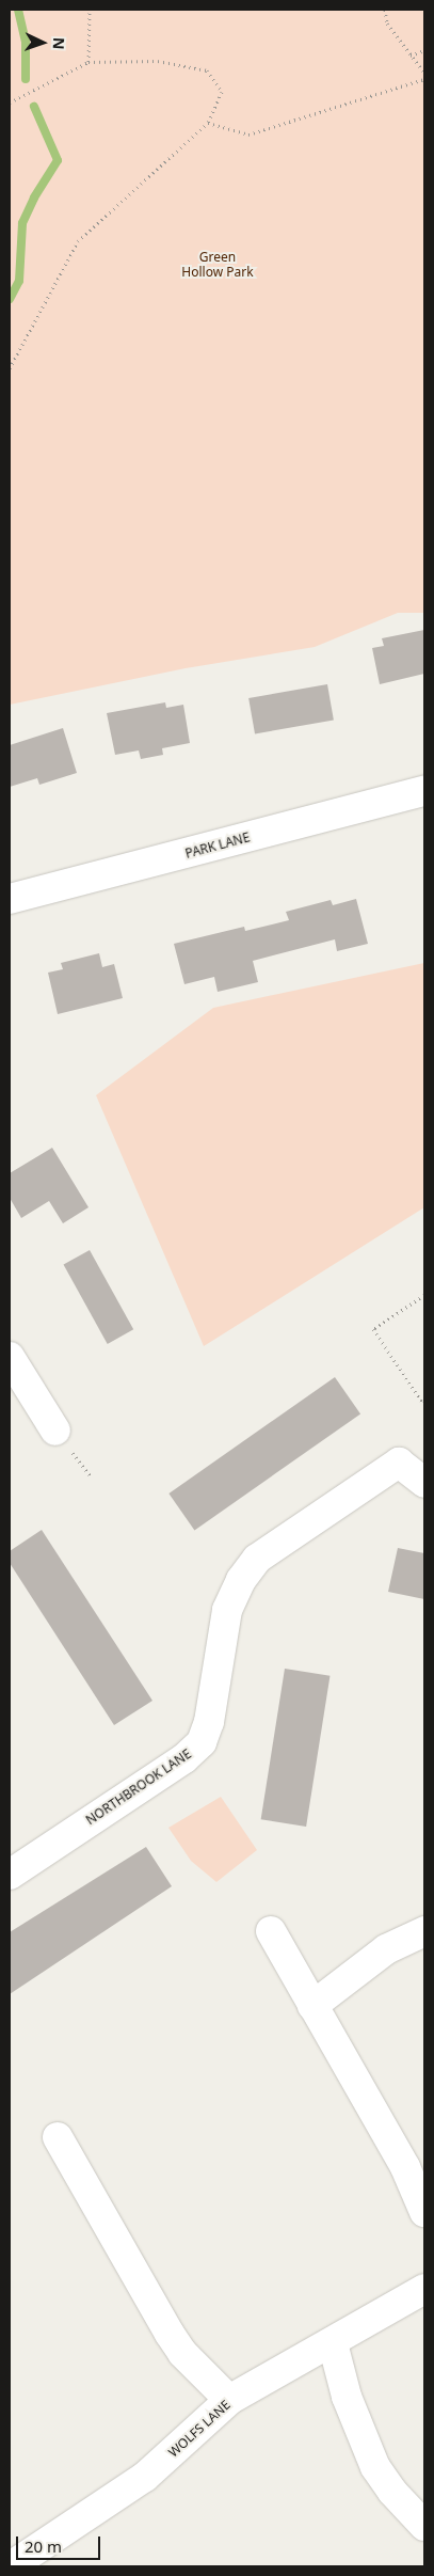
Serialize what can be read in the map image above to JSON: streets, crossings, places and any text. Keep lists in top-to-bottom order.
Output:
{
  "streets": {
    "street": ["PARK LANE", "NORTHBROOK LANE", "WOLFS LANE"]
  },
  "parks": ["Green Hollow Park"],
  "scale_bar": "20 m",
  "north": "right"
}
